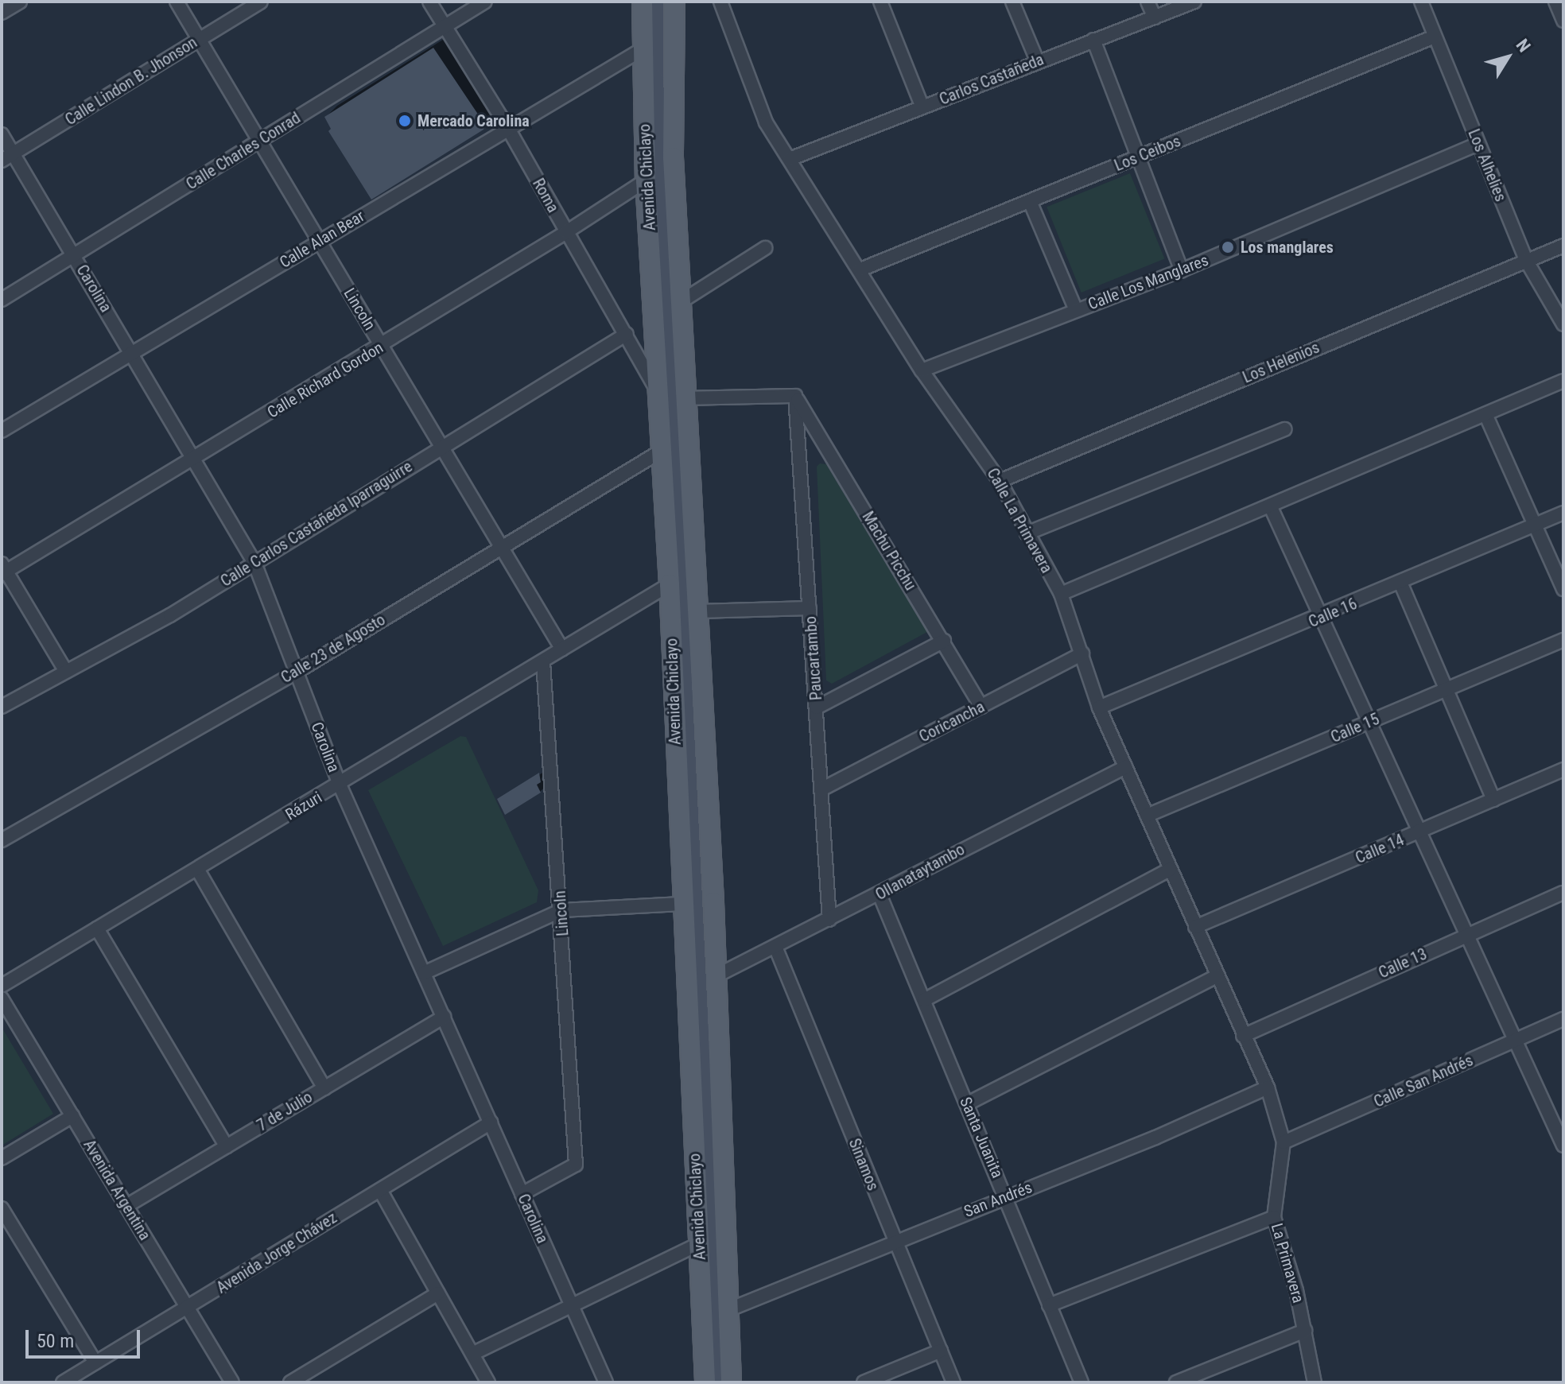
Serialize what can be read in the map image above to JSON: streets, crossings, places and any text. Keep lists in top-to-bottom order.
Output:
{
  "streets": {
    "main road": ["Avenida Chiclayo"],
    "street": [
      "Carlos Castañeda",
      "Calle Lindon B. Jhonson",
      "Calle Charles Conrad",
      "Los Ceibos",
      "Los Alhelies",
      "Roma",
      "Calle Alan Bear",
      "Calle Los Manglares",
      "Carolina",
      "Lincoln",
      "Los Helenios",
      "Calle Richard Gordon",
      "Calle La Primavera",
      "Calle Carlos Castañeda Iparraguirre",
      "Machu Picchu",
      "Calle 16",
      "Calle 23 de Agosto",
      "Paucartambo",
      "Coricancha",
      "Calle 15",
      "Rázuri",
      "Calle 14",
      "Ollanataytambo",
      "Calle 13",
      "Calle San Andrés",
      "7 de Julio",
      "Santa Juanita",
      "Sinamos",
      "Avenida Argentina",
      "San Andrés",
      "Avenida Jorge Chávez",
      "La Primavera"
    ]
  },
  "crossings": [
    ["Carlos Castañeda", "Calle La Primavera"],
    ["Calle Lindon B. Jhonson", "Carolina"],
    ["Calle Lindon B. Jhonson", "Lincoln"],
    ["Calle Charles Conrad", "Roma"],
    ["Calle Charles Conrad", "Carolina"],
    ["Calle Charles Conrad", "Lincoln"],
    ["Los Ceibos", "Los Alhelies"],
    ["Los Ceibos", "Calle La Primavera"],
    ["Los Alhelies", "Calle Los Manglares"],
    ["Los Alhelies", "Los Helenios"],
    ["Avenida Chiclayo", "Roma"],
    ["Avenida Chiclayo", "Calle Alan Bear"],
    ["Avenida Chiclayo", "Calle Richard Gordon"],
    ["Avenida Chiclayo", "Calle 23 de Agosto"],
    ["Avenida Chiclayo", "Rázuri"],
    ["Avenida Chiclayo", "Ollanataytambo"],
    ["Avenida Chiclayo", "San Andrés"],
    ["Roma", "Calle Alan Bear"],
    ["Roma", "Calle Richard Gordon"],
    ["Roma", "Calle Carlos Castañeda Iparraguirre"],
    ["Calle Alan Bear", "Carolina"],
    ["Calle Alan Bear", "Lincoln"],
    ["Calle Los Manglares", "Calle La Primavera"],
    ["Carolina", "Lincoln"],
    ["Carolina", "Calle Richard Gordon"],
    ["Carolina", "Calle Carlos Castañeda Iparraguirre"],
    ["Carolina", "Calle 23 de Agosto"],
    ["Carolina", "Rázuri"],
    ["Carolina", "7 de Julio"],
    ["Carolina", "Avenida Jorge Chávez"],
    ["Lincoln", "Calle Richard Gordon"],
    ["Lincoln", "Calle Carlos Castañeda Iparraguirre"],
    ["Lincoln", "Calle 23 de Agosto"],
    ["Lincoln", "Rázuri"],
    ["Los Helenios", "Calle La Primavera"],
    ["Calle La Primavera", "Calle 16"],
    ["Calle La Primavera", "Coricancha"],
    ["Calle La Primavera", "Calle 15"],
    ["Calle La Primavera", "Calle 14"],
    ["Calle La Primavera", "Ollanataytambo"],
    ["Calle La Primavera", "Calle 13"],
    ["Calle La Primavera", "La Primavera"],
    ["Machu Picchu", "Paucartambo"],
    ["Machu Picchu", "Coricancha"],
    ["Paucartambo", "Coricancha"],
    ["Paucartambo", "Ollanataytambo"],
    ["Ollanataytambo", "Santa Juanita"],
    ["Ollanataytambo", "Sinamos"],
    ["Calle 13", "La Primavera"],
    ["Calle San Andrés", "La Primavera"],
    ["7 de Julio", "Avenida Argentina"],
    ["Santa Juanita", "San Andrés"],
    ["Sinamos", "San Andrés"],
    ["Avenida Argentina", "Avenida Jorge Chávez"],
    ["San Andrés", "La Primavera"]
  ],
  "places": ["Mercado Carolina", "Los manglares"],
  "scale_bar": "50 m",
  "north": "top right"
}
